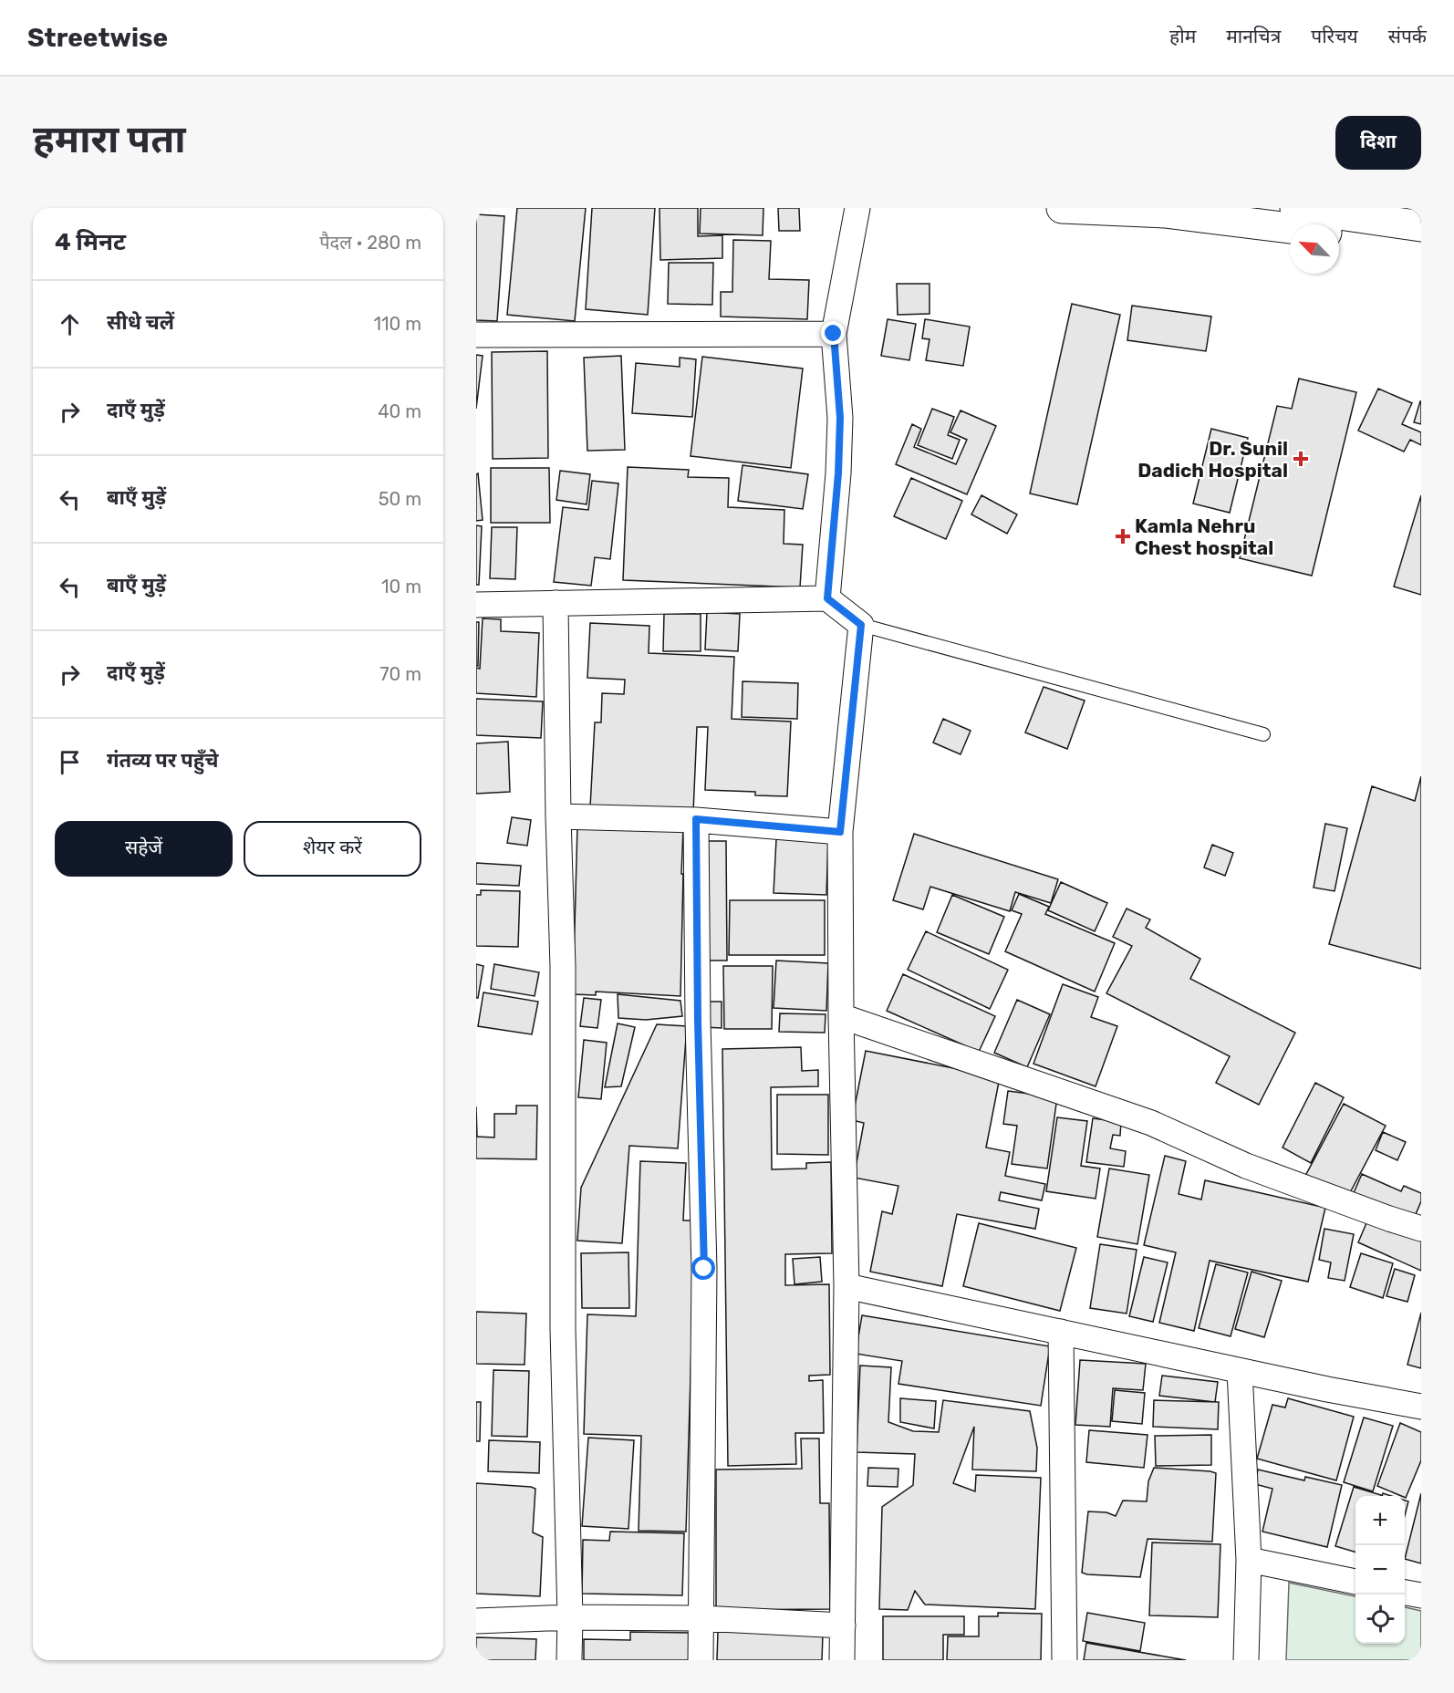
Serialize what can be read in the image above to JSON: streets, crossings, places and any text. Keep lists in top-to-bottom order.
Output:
{
  "places": {
    "health": ["Dr. Sunil Dadich Hospital", "Kamla Nehru Chest hospital"]
  },
  "north": "top left",
  "page": {
    "header": "Streetwise",
    "nav": [
      "होम",
      "मानचित्र",
      "परिचय",
      "संपर्क"
    ],
    "buttons": [
      "दिशा",
      ["सहेजें", "शेयर करें"]
    ],
    "title": "हमारा पता",
    "heading": ["4 मिनट", "पैदल · 280 m"],
    "list": [
      ["सीधे चलें", "110 m"],
      ["दाएँ मुड़ें", "40 m"],
      ["बाएँ मुड़ें", "50 m"],
      ["बाएँ मुड़ें", "10 m"],
      ["दाएँ मुड़ें", "70 m"],
      "गंतव्य पर पहुँचे"
    ],
    "map_buttons": ["+", "−"]
  }
}
